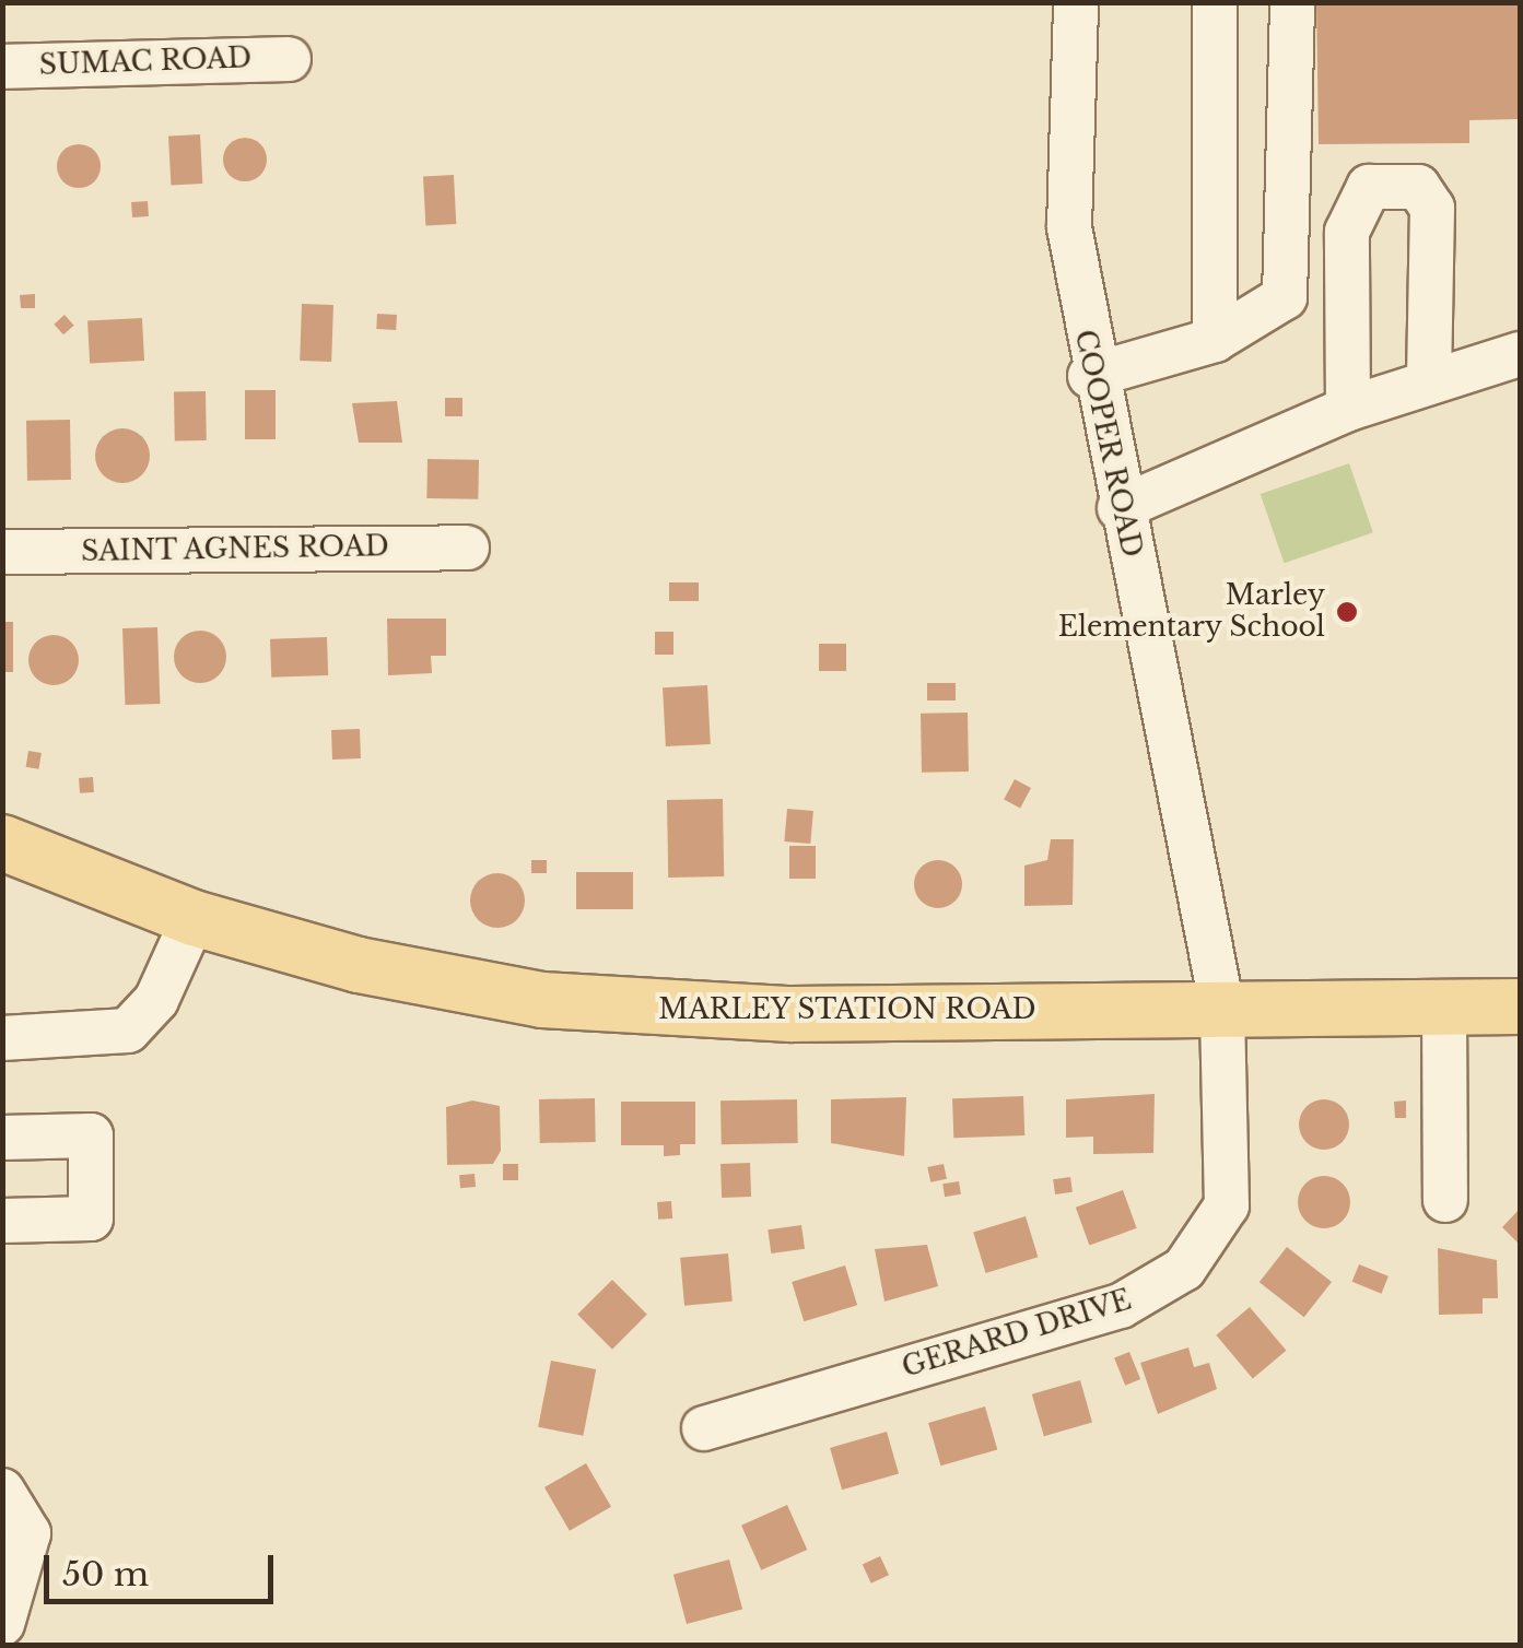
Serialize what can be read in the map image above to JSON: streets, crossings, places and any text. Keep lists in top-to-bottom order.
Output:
{
  "streets": {
    "main road": ["MARLEY STATION ROAD"],
    "street": [
      "SUMAC ROAD",
      "COOPER ROAD",
      "SAINT AGNES ROAD",
      "GERARD DRIVE"
    ]
  },
  "crossings": [
    ["COOPER ROAD", "MARLEY STATION ROAD"],
    ["COOPER ROAD", "GERARD DRIVE"],
    ["MARLEY STATION ROAD", "GERARD DRIVE"]
  ],
  "places": ["Marley Elementary School"],
  "scale_bar": "50 m"
}
